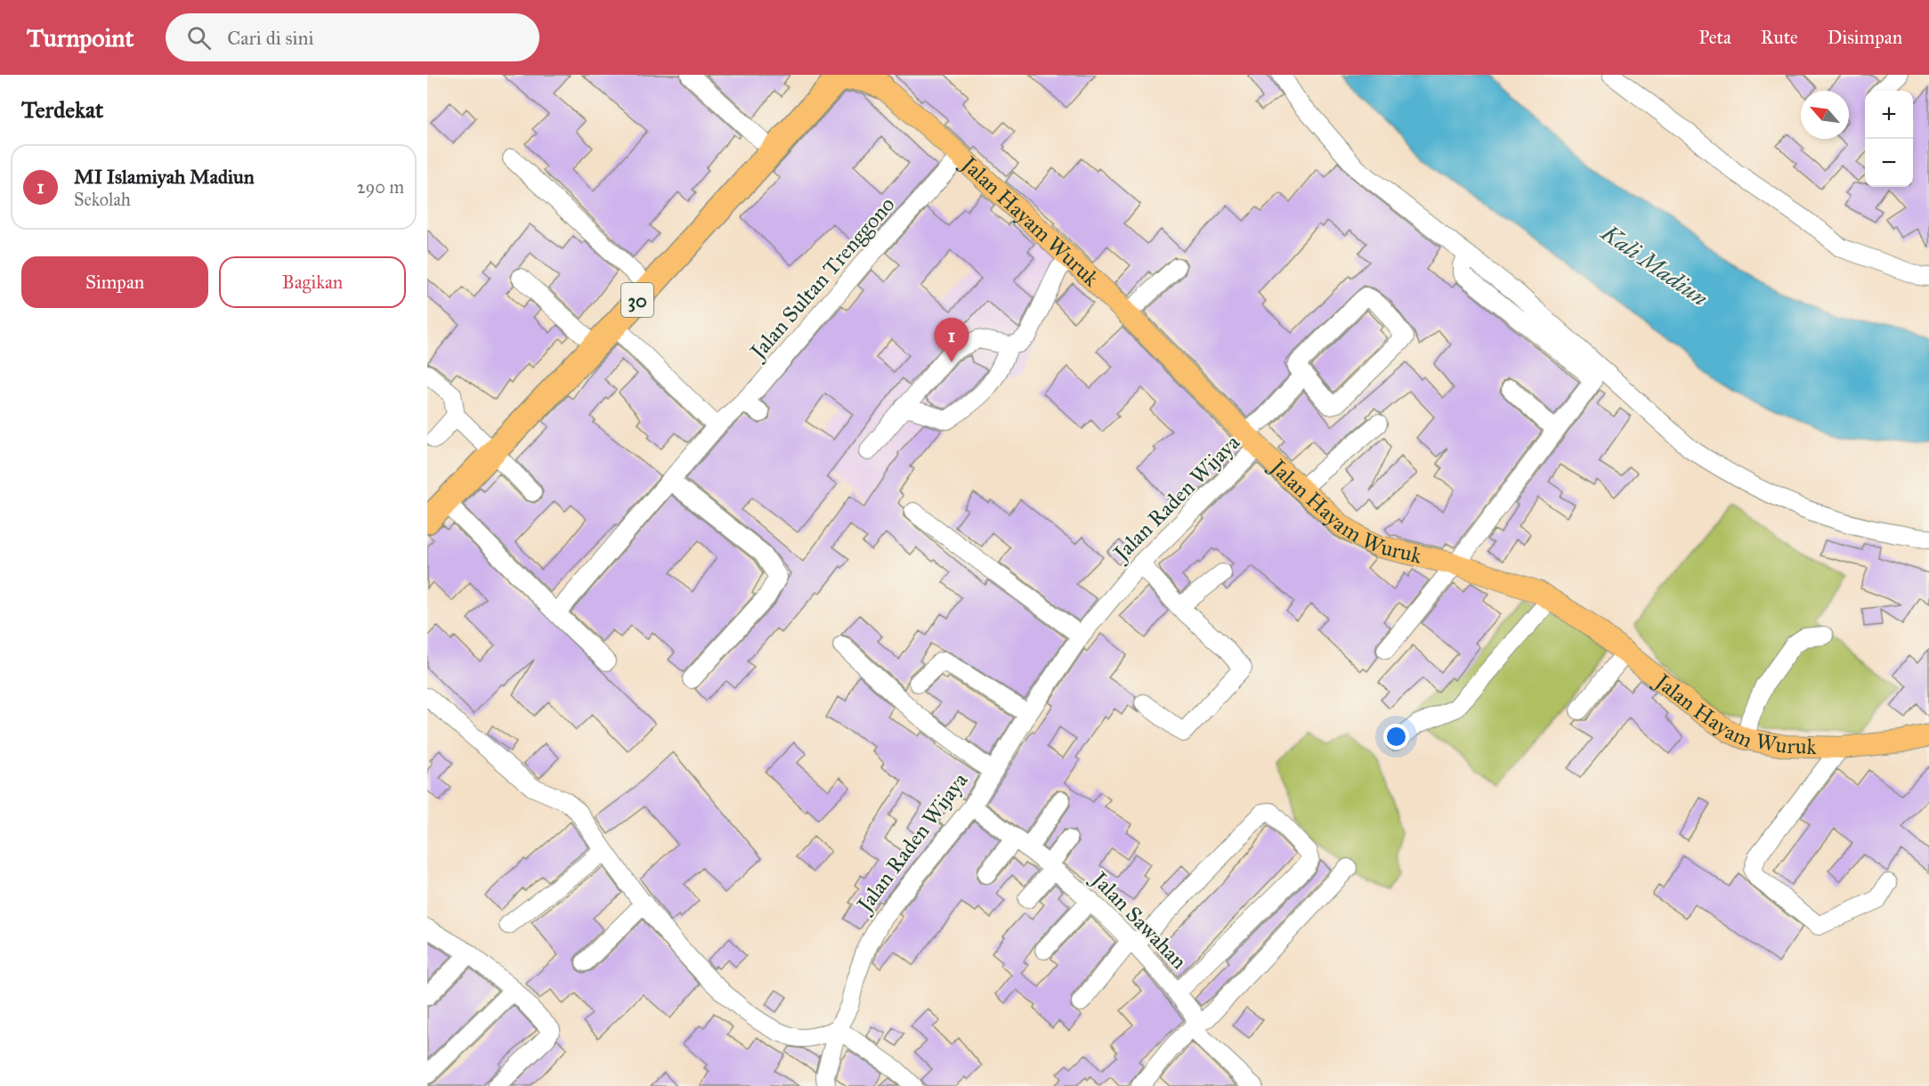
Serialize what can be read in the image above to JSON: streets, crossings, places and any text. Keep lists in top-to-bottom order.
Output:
{
  "streets": {
    "highway": ["30"],
    "main road": ["Jalan Hayam Wuruk"],
    "street": ["Jalan Sultan Trenggono", "Jalan Raden Wijaya", "Jalan Sawahan"]
  },
  "crossings": [
    ["Jalan Hayam Wuruk", "Jalan Sultan Trenggono"],
    ["Jalan Hayam Wuruk", "Jalan Raden Wijaya"],
    ["Jalan Raden Wijaya", "Jalan Sawahan"]
  ],
  "water": ["Kali Madiun"],
  "north": "top left",
  "page": {
    "header": "Turnpoint",
    "search": "Cari di sini",
    "nav": ["Peta", "Rute", "Disimpan"],
    "heading": "Terdekat",
    "map_buttons": ["+", "−"],
    "list": [
      {
        "mark": "1",
        "name": "MI Islamiyah Madiun",
        "note": "Sekolah",
        "value": "290 m"
      }
    ],
    "buttons": ["Simpan", "Bagikan"],
    "pins": "1"
  }
}
